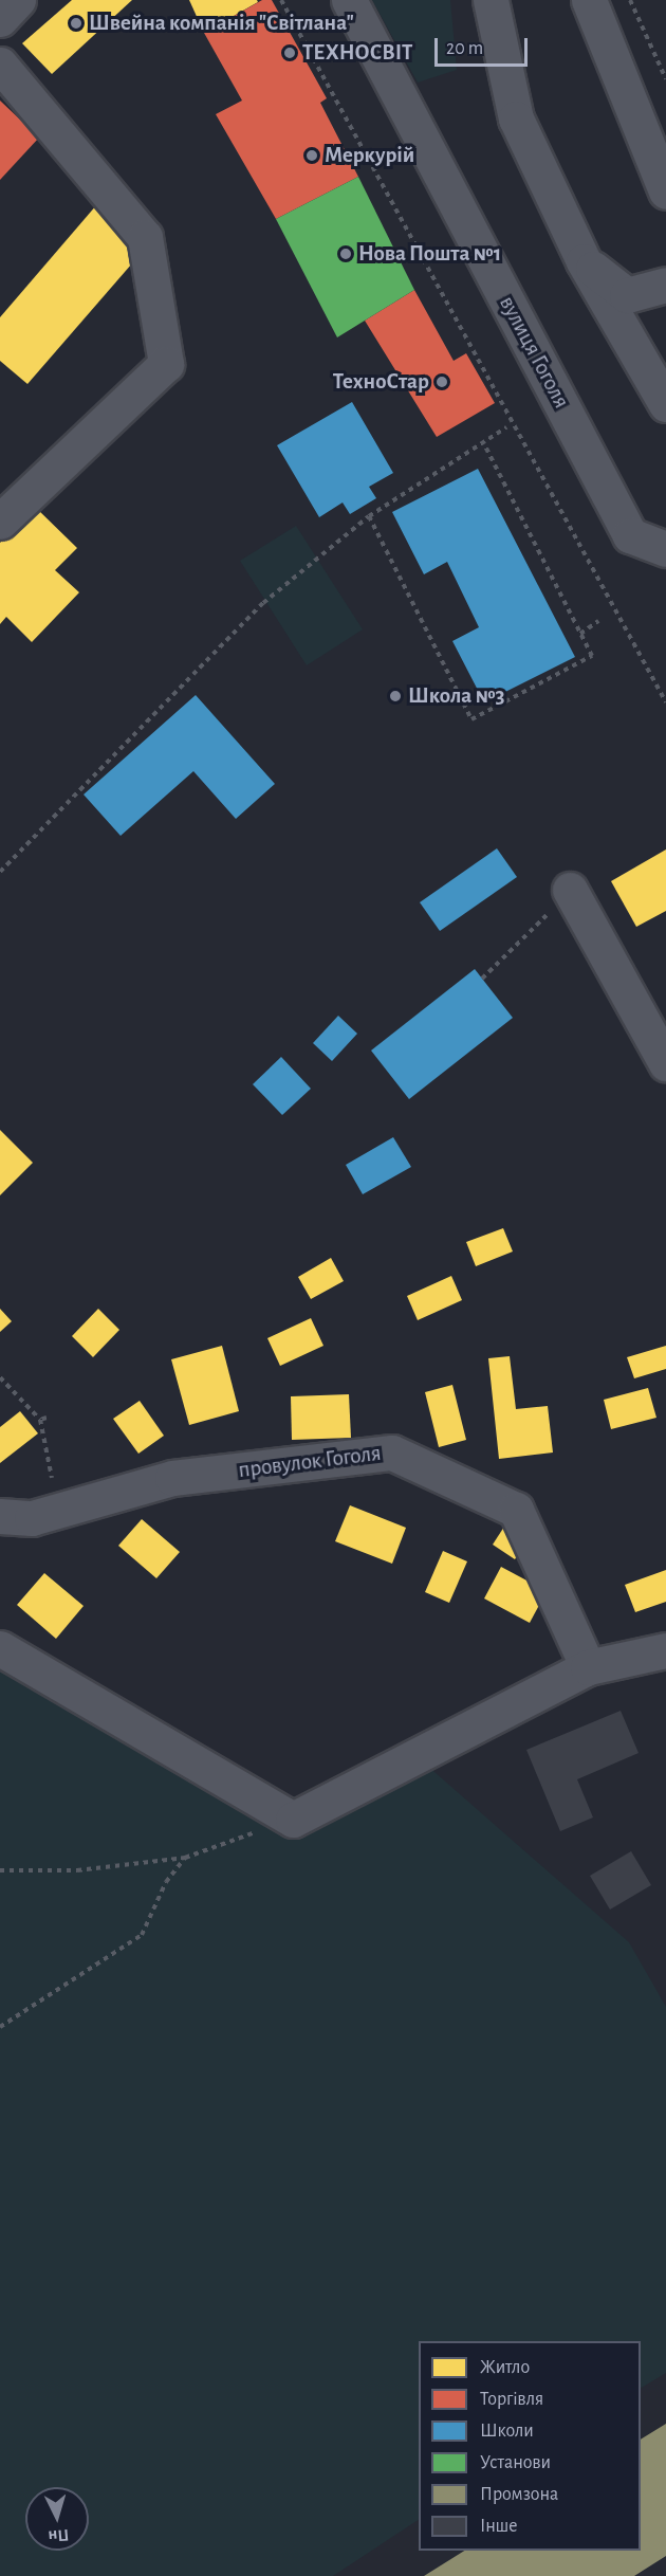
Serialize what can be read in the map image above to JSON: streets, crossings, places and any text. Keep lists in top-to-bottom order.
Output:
{
  "streets": {
    "street": ["вулиця Гоголя", "провулок Гоголя"]
  },
  "places": [
    "Швейна компанія \"Світлана\"",
    "ТЕХНОСВІТ",
    "Меркурій",
    "Нова Пошта №1",
    "ТехноСтар",
    "Школа №3"
  ],
  "legend": [
    "Житло",
    "Торгівля",
    "Школи",
    "Установи",
    "Промзона",
    "Інше"
  ],
  "scale_bar": "20 m",
  "north": "bottom"
}
